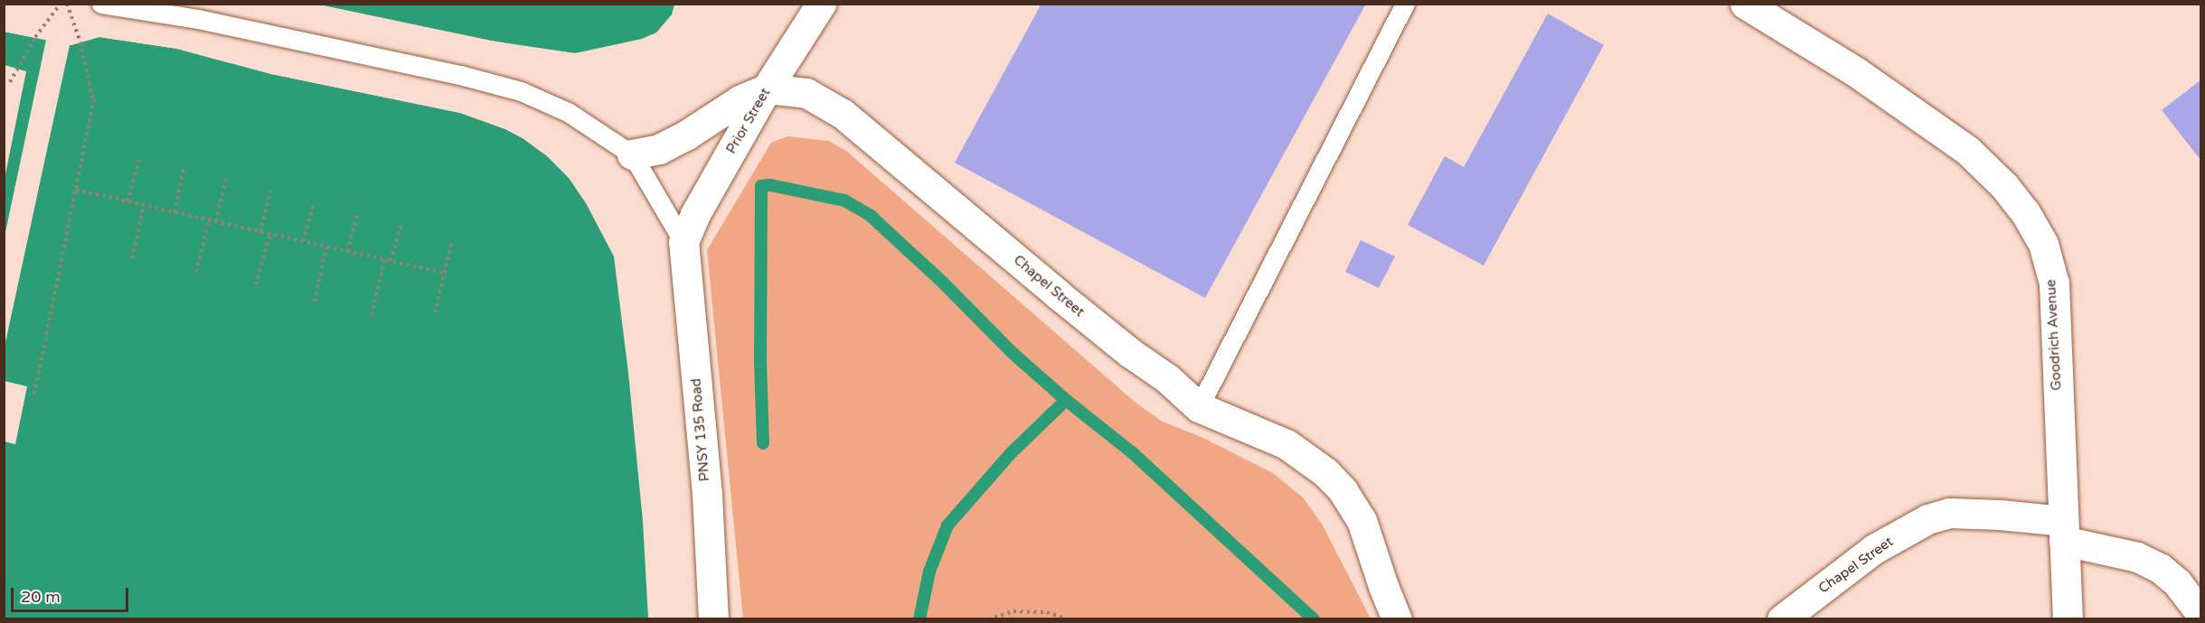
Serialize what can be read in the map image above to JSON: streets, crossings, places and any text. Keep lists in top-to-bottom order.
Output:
{
  "streets": {
    "street": [
      "Prior Street",
      "Chapel Street",
      "Goodrich Avenue",
      "PNSY 135 Road"
    ]
  },
  "crossings": [
    ["Prior Street", "Chapel Street"],
    ["Prior Street", "PNSY 135 Road"],
    ["Chapel Street", "Goodrich Avenue"]
  ],
  "scale_bar": "20 m"
}
